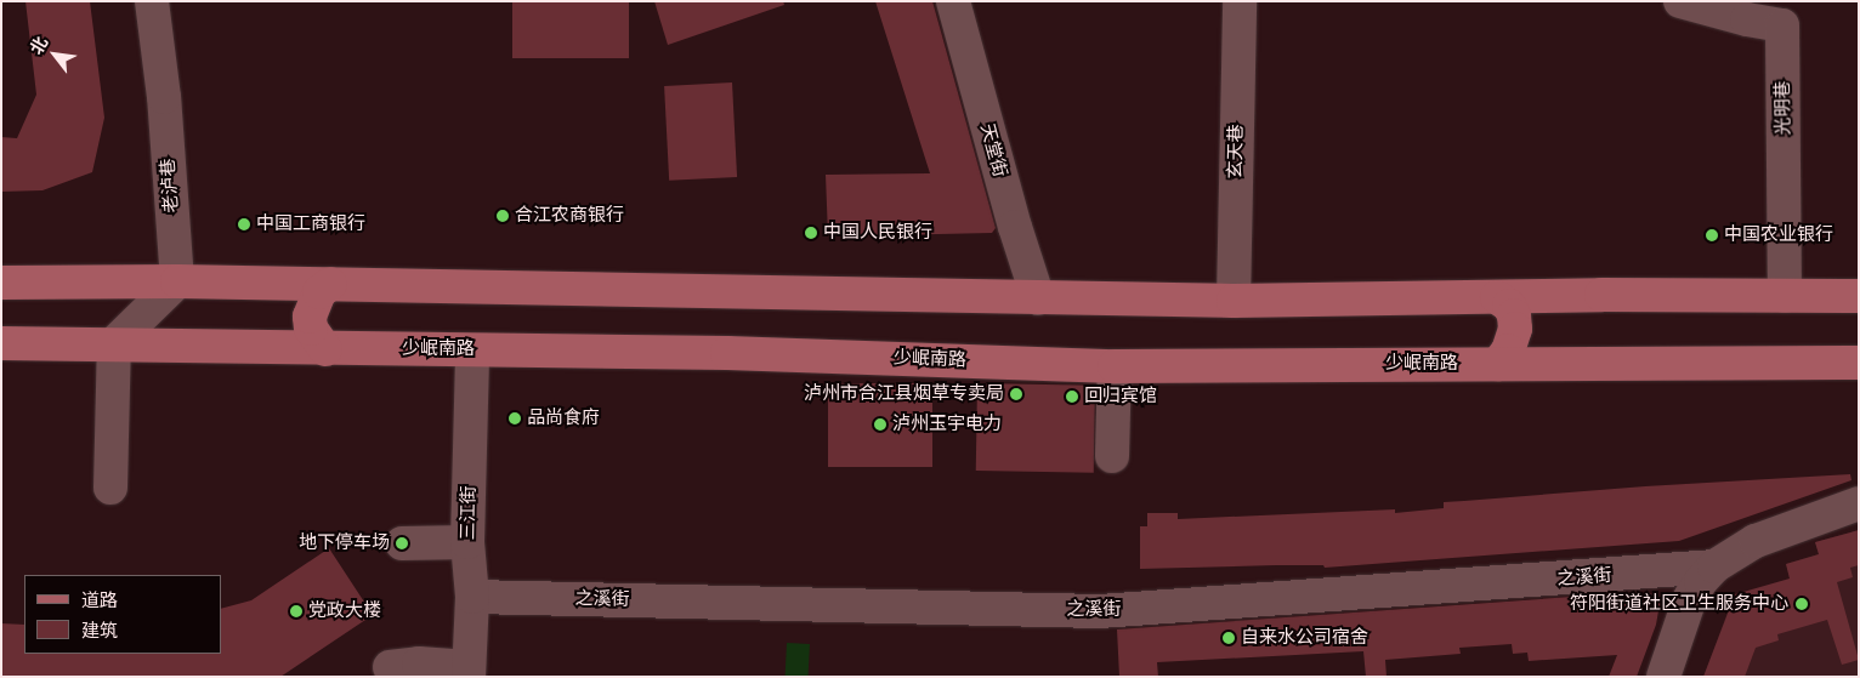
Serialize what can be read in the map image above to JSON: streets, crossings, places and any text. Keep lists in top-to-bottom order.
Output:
{
  "streets": {
    "main road": ["少岷南路"],
    "street": [
      "光明巷",
      "天堂街",
      "玄天巷",
      "老泸巷",
      "三江街",
      "之溪街"
    ]
  },
  "crossings": [
    ["少岷南路", "三江街"],
    ["三江街", "之溪街"]
  ],
  "places": [
    "合江农商银行",
    "中国工商银行",
    "中国人民银行",
    "中国农业银行",
    "泸州市合江县烟草专卖局",
    "回归宾馆",
    "品尚食府",
    "泸州玉宇电力",
    "地下停车场",
    "符阳街道社区卫生服务中心",
    "党政大楼",
    "自来水公司宿舍"
  ],
  "legend": ["道路", "建筑"],
  "north": "top left"
}
